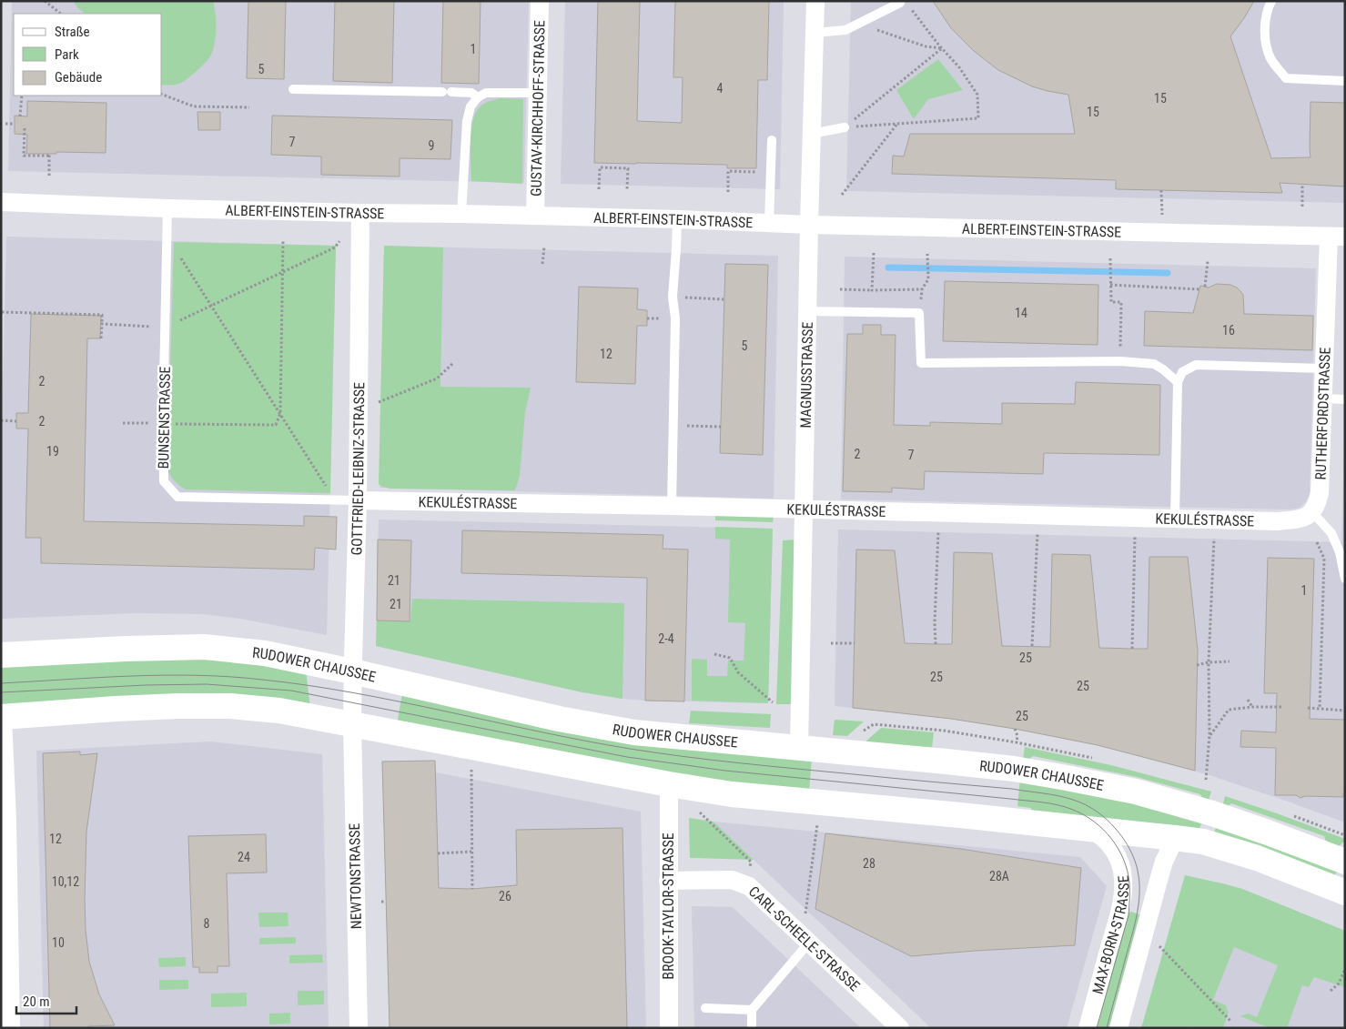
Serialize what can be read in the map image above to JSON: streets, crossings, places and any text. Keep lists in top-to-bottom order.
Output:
{
  "streets": {
    "main road": ["RUDOWER CHAUSSEE"],
    "street": [
      "GUSTAV-KIRCHHOFF-STRASSE",
      "ALBERT-EINSTEIN-STRASSE",
      "MAGNUSSTRASSE",
      "RUTHERFORDSTRASSE",
      "GOTTFRIED-LEIBNIZ-STRASSE",
      "KEKULÉSTRASSE",
      "NEWTONSTRASSE",
      "BROOK-TAYLOR-STRASSE",
      "MAX-BORN-STRASSE",
      "CARL-SCHEELE-STRASSE"
    ],
    "lane": ["BUNSENSTRASSE"]
  },
  "crossings": [
    ["GUSTAV-KIRCHHOFF-STRASSE", "ALBERT-EINSTEIN-STRASSE"],
    ["ALBERT-EINSTEIN-STRASSE", "MAGNUSSTRASSE"],
    ["ALBERT-EINSTEIN-STRASSE", "RUTHERFORDSTRASSE"],
    ["ALBERT-EINSTEIN-STRASSE", "BUNSENSTRASSE"],
    ["ALBERT-EINSTEIN-STRASSE", "GOTTFRIED-LEIBNIZ-STRASSE"],
    ["MAGNUSSTRASSE", "KEKULÉSTRASSE"],
    ["MAGNUSSTRASSE", "RUDOWER CHAUSSEE"],
    ["RUTHERFORDSTRASSE", "KEKULÉSTRASSE"],
    ["BUNSENSTRASSE", "GOTTFRIED-LEIBNIZ-STRASSE"],
    ["BUNSENSTRASSE", "KEKULÉSTRASSE"],
    ["GOTTFRIED-LEIBNIZ-STRASSE", "KEKULÉSTRASSE"],
    ["GOTTFRIED-LEIBNIZ-STRASSE", "RUDOWER CHAUSSEE"],
    ["GOTTFRIED-LEIBNIZ-STRASSE", "NEWTONSTRASSE"],
    ["RUDOWER CHAUSSEE", "NEWTONSTRASSE"],
    ["RUDOWER CHAUSSEE", "BROOK-TAYLOR-STRASSE"],
    ["RUDOWER CHAUSSEE", "MAX-BORN-STRASSE"],
    ["BROOK-TAYLOR-STRASSE", "CARL-SCHEELE-STRASSE"]
  ],
  "house_numbers": [
    "1",
    "5",
    "4",
    "15",
    "15",
    "7",
    "9",
    "14",
    "16",
    "5",
    "12",
    "2",
    "2",
    "19",
    "2",
    "7",
    "21",
    "1",
    "21",
    "2-4",
    "25",
    "25",
    "25",
    "25",
    "12",
    "24",
    "28",
    "28A",
    "10,12",
    "26",
    "8",
    "10"
  ],
  "legend": ["Straße", "Park", "Gebäude"],
  "scale_bar": "20 m"
}
